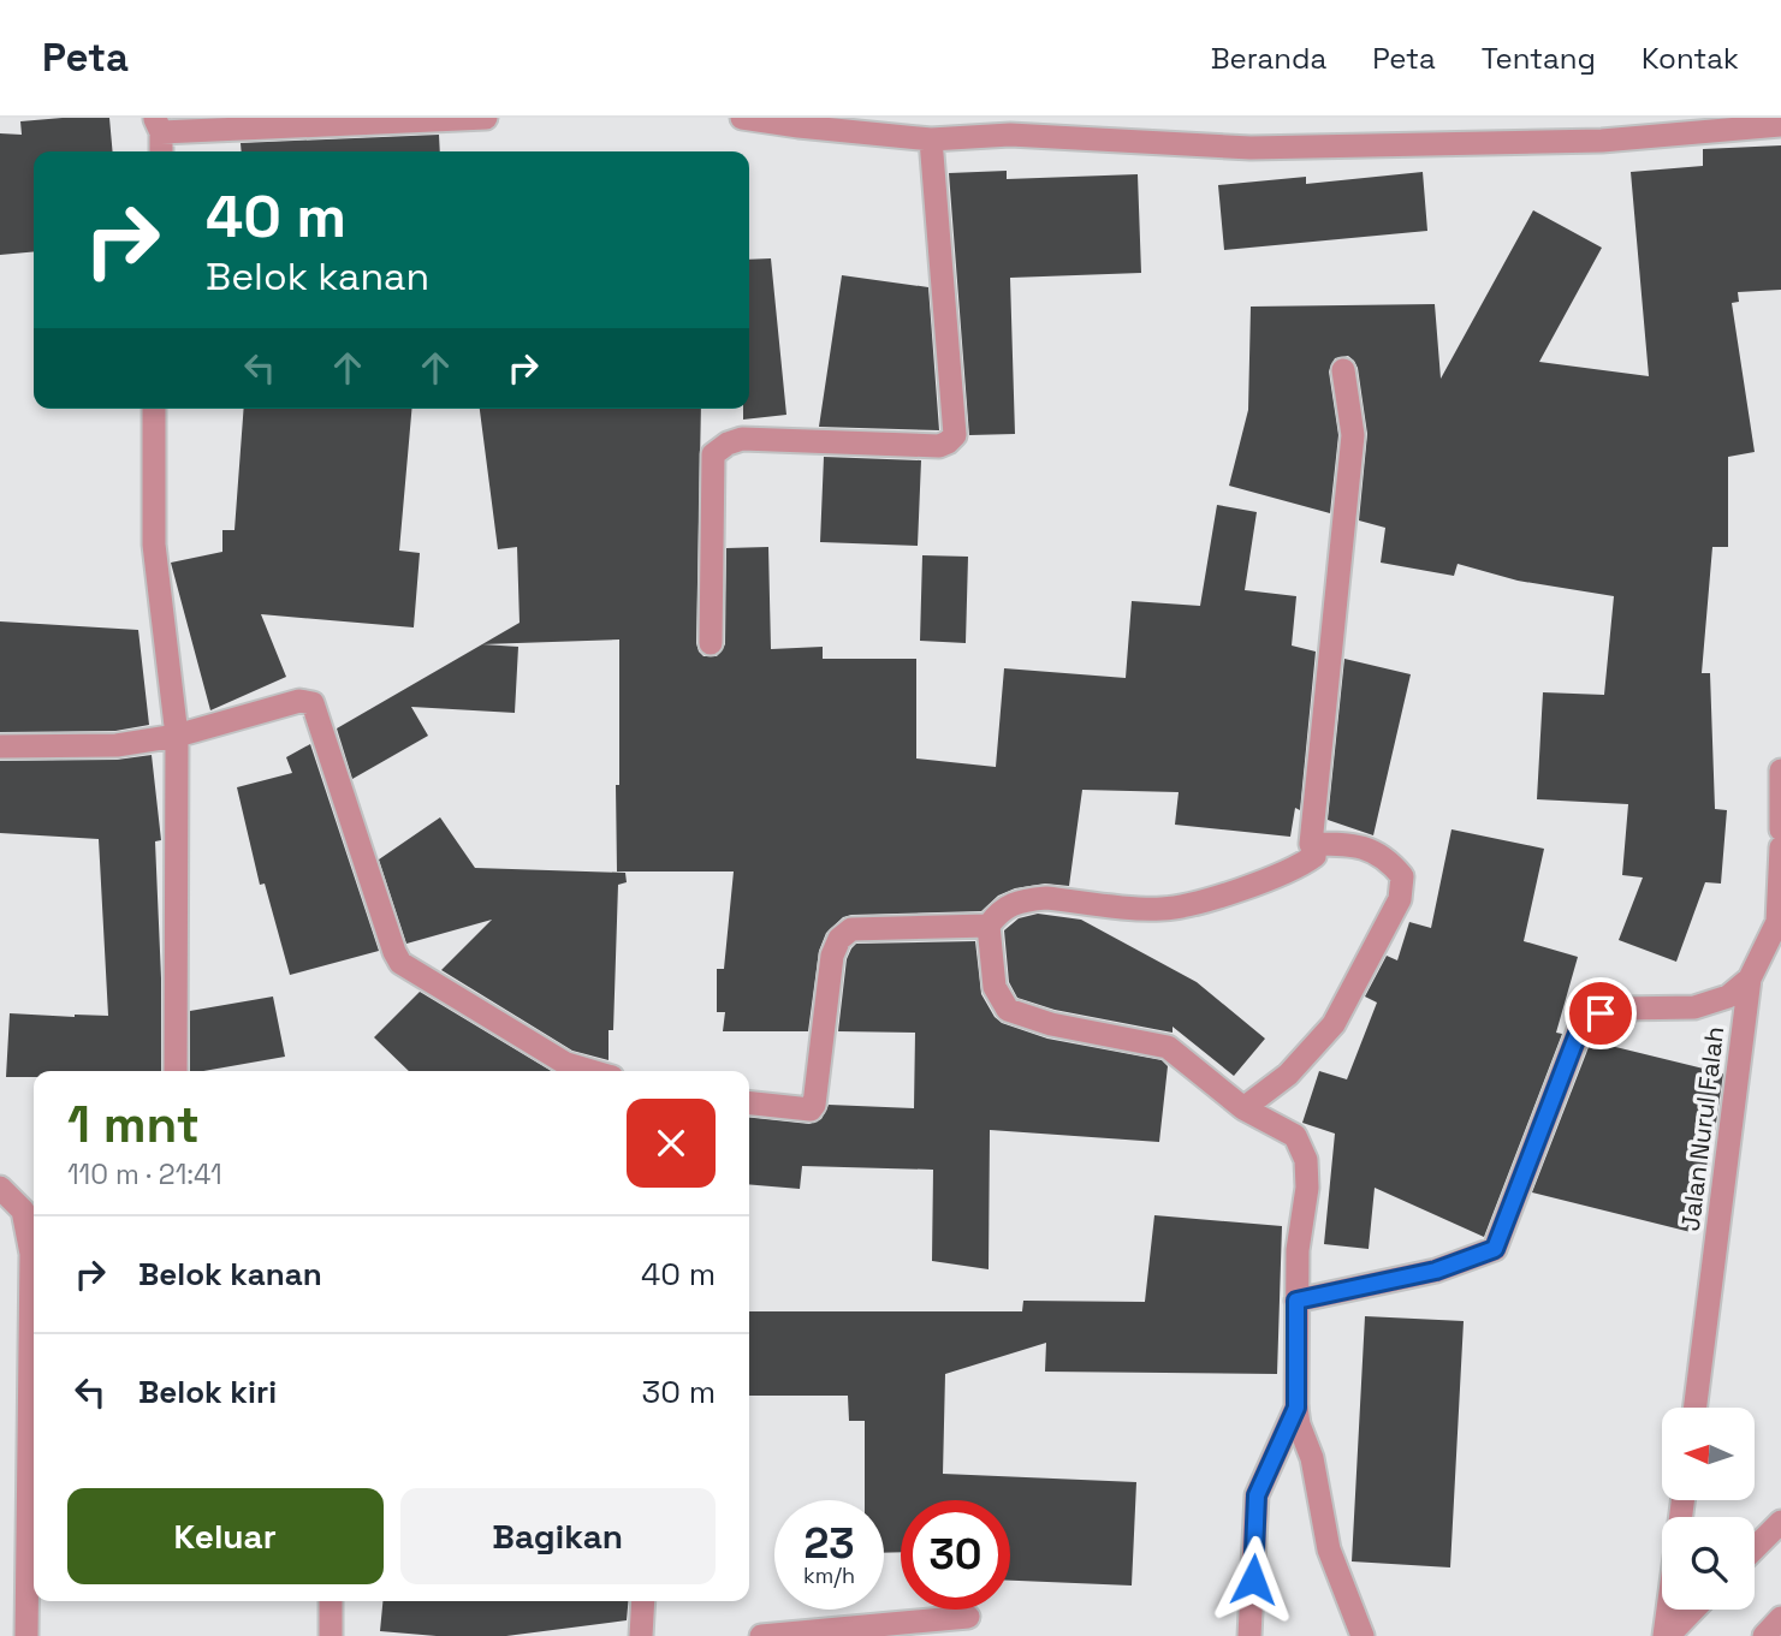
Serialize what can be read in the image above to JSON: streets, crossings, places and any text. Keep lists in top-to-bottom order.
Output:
{
  "streets": {
    "street": ["Jalan Nurul Falah"]
  },
  "north": "left",
  "page": {
    "header": "Peta",
    "nav": [
      "Beranda",
      "Peta",
      "Tentang",
      "Kontak"
    ],
    "turn": ["40 m", "Belok kanan"],
    "heading": ["1 mnt", "110 m · 21:41"],
    "list": [
      {
        "name": "Belok kanan",
        "value": "40 m"
      },
      {
        "name": "Belok kiri",
        "value": "30 m"
      }
    ],
    "buttons": ["Keluar", "Bagikan"],
    "speed": "23 km/h",
    "limit": "30"
  }
}
